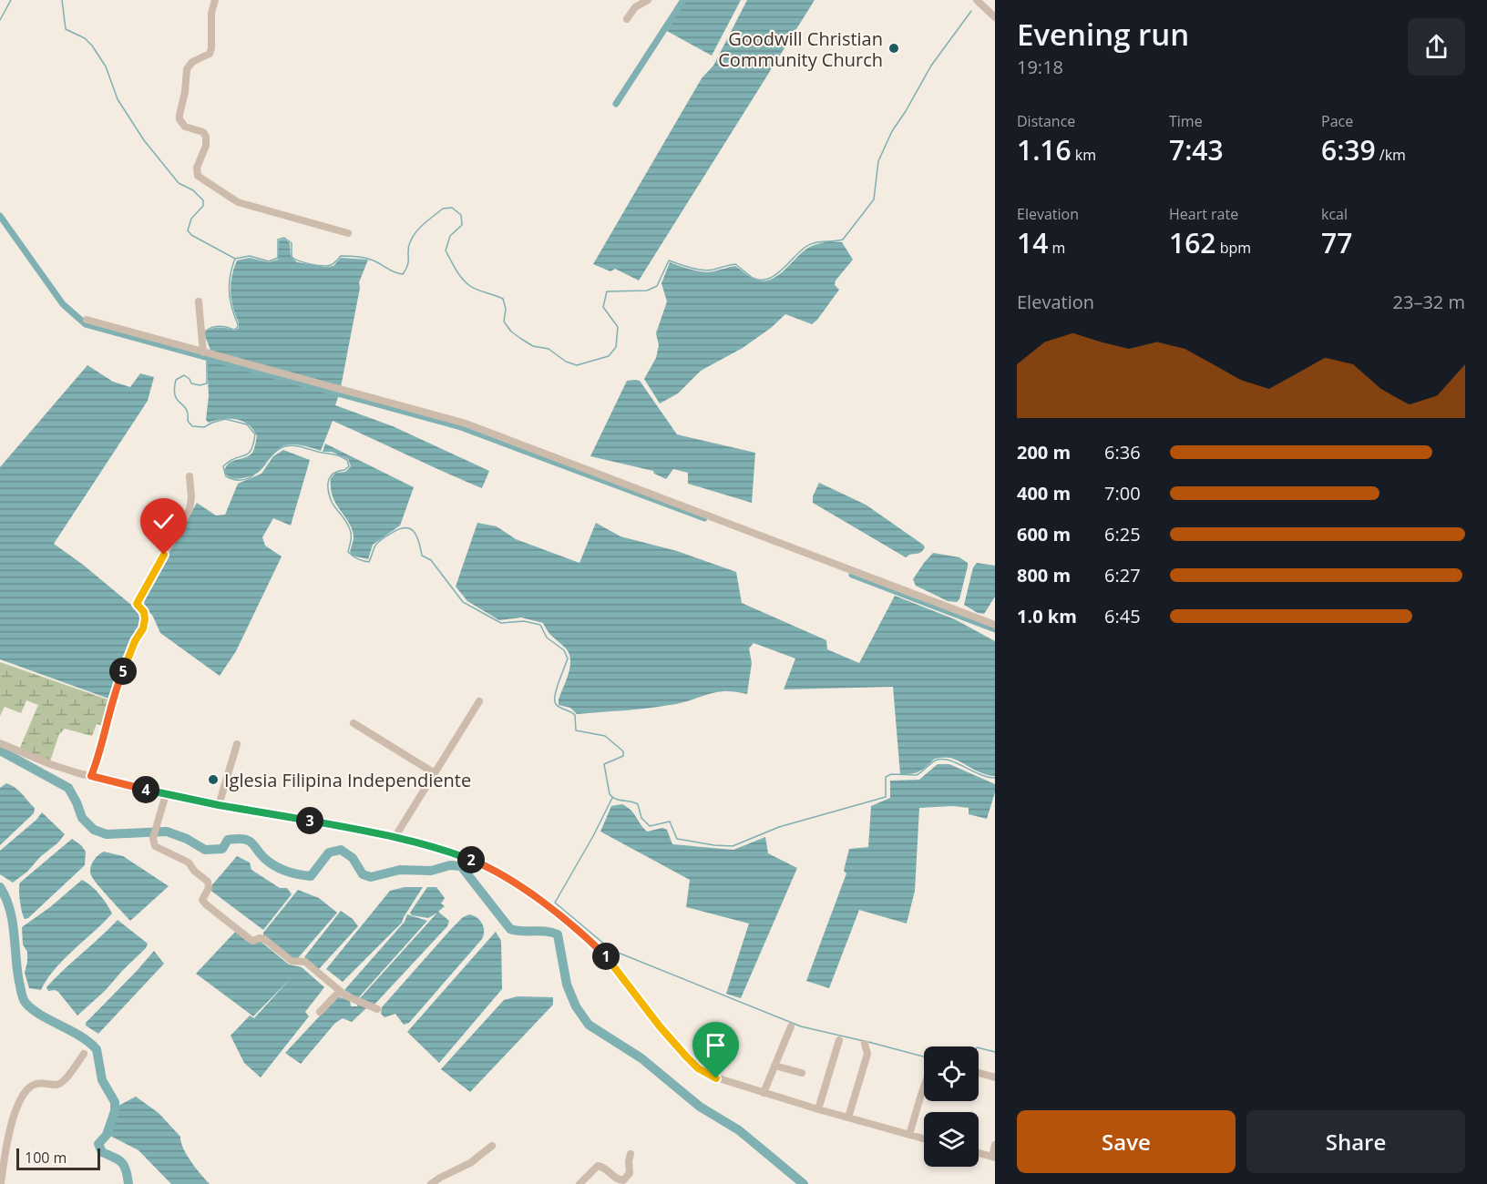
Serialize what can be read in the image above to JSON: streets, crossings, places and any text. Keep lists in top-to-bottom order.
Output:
{
  "places": ["Goodwill Christian Community Church", "Iglesia Filipina Independiente"],
  "scale_bar": "100 m",
  "page": {
    "heading": ["Evening run", "19:18"],
    "stats": [
      ["Distance", "1.16 km"],
      ["Time", "7:43"],
      ["Pace", "6:39 /km"],
      ["Elevation", "14 m"],
      ["Heart rate", "162 bpm"],
      ["kcal", "77"]
    ],
    "chart": ["Elevation", "23–32 m"],
    "list": [
      {
        "name": "200 m",
        "note": "6:36"
      },
      {
        "name": "400 m",
        "note": "7:00"
      },
      {
        "name": "600 m",
        "note": "6:25"
      },
      {
        "name": "800 m",
        "note": "6:27"
      },
      {
        "name": "1.0 km",
        "note": "6:45"
      }
    ],
    "pins": [
      "5",
      "4",
      "3",
      "2",
      "1"
    ],
    "buttons": ["Save", "Share"],
    "scale": "100 m"
  }
}
